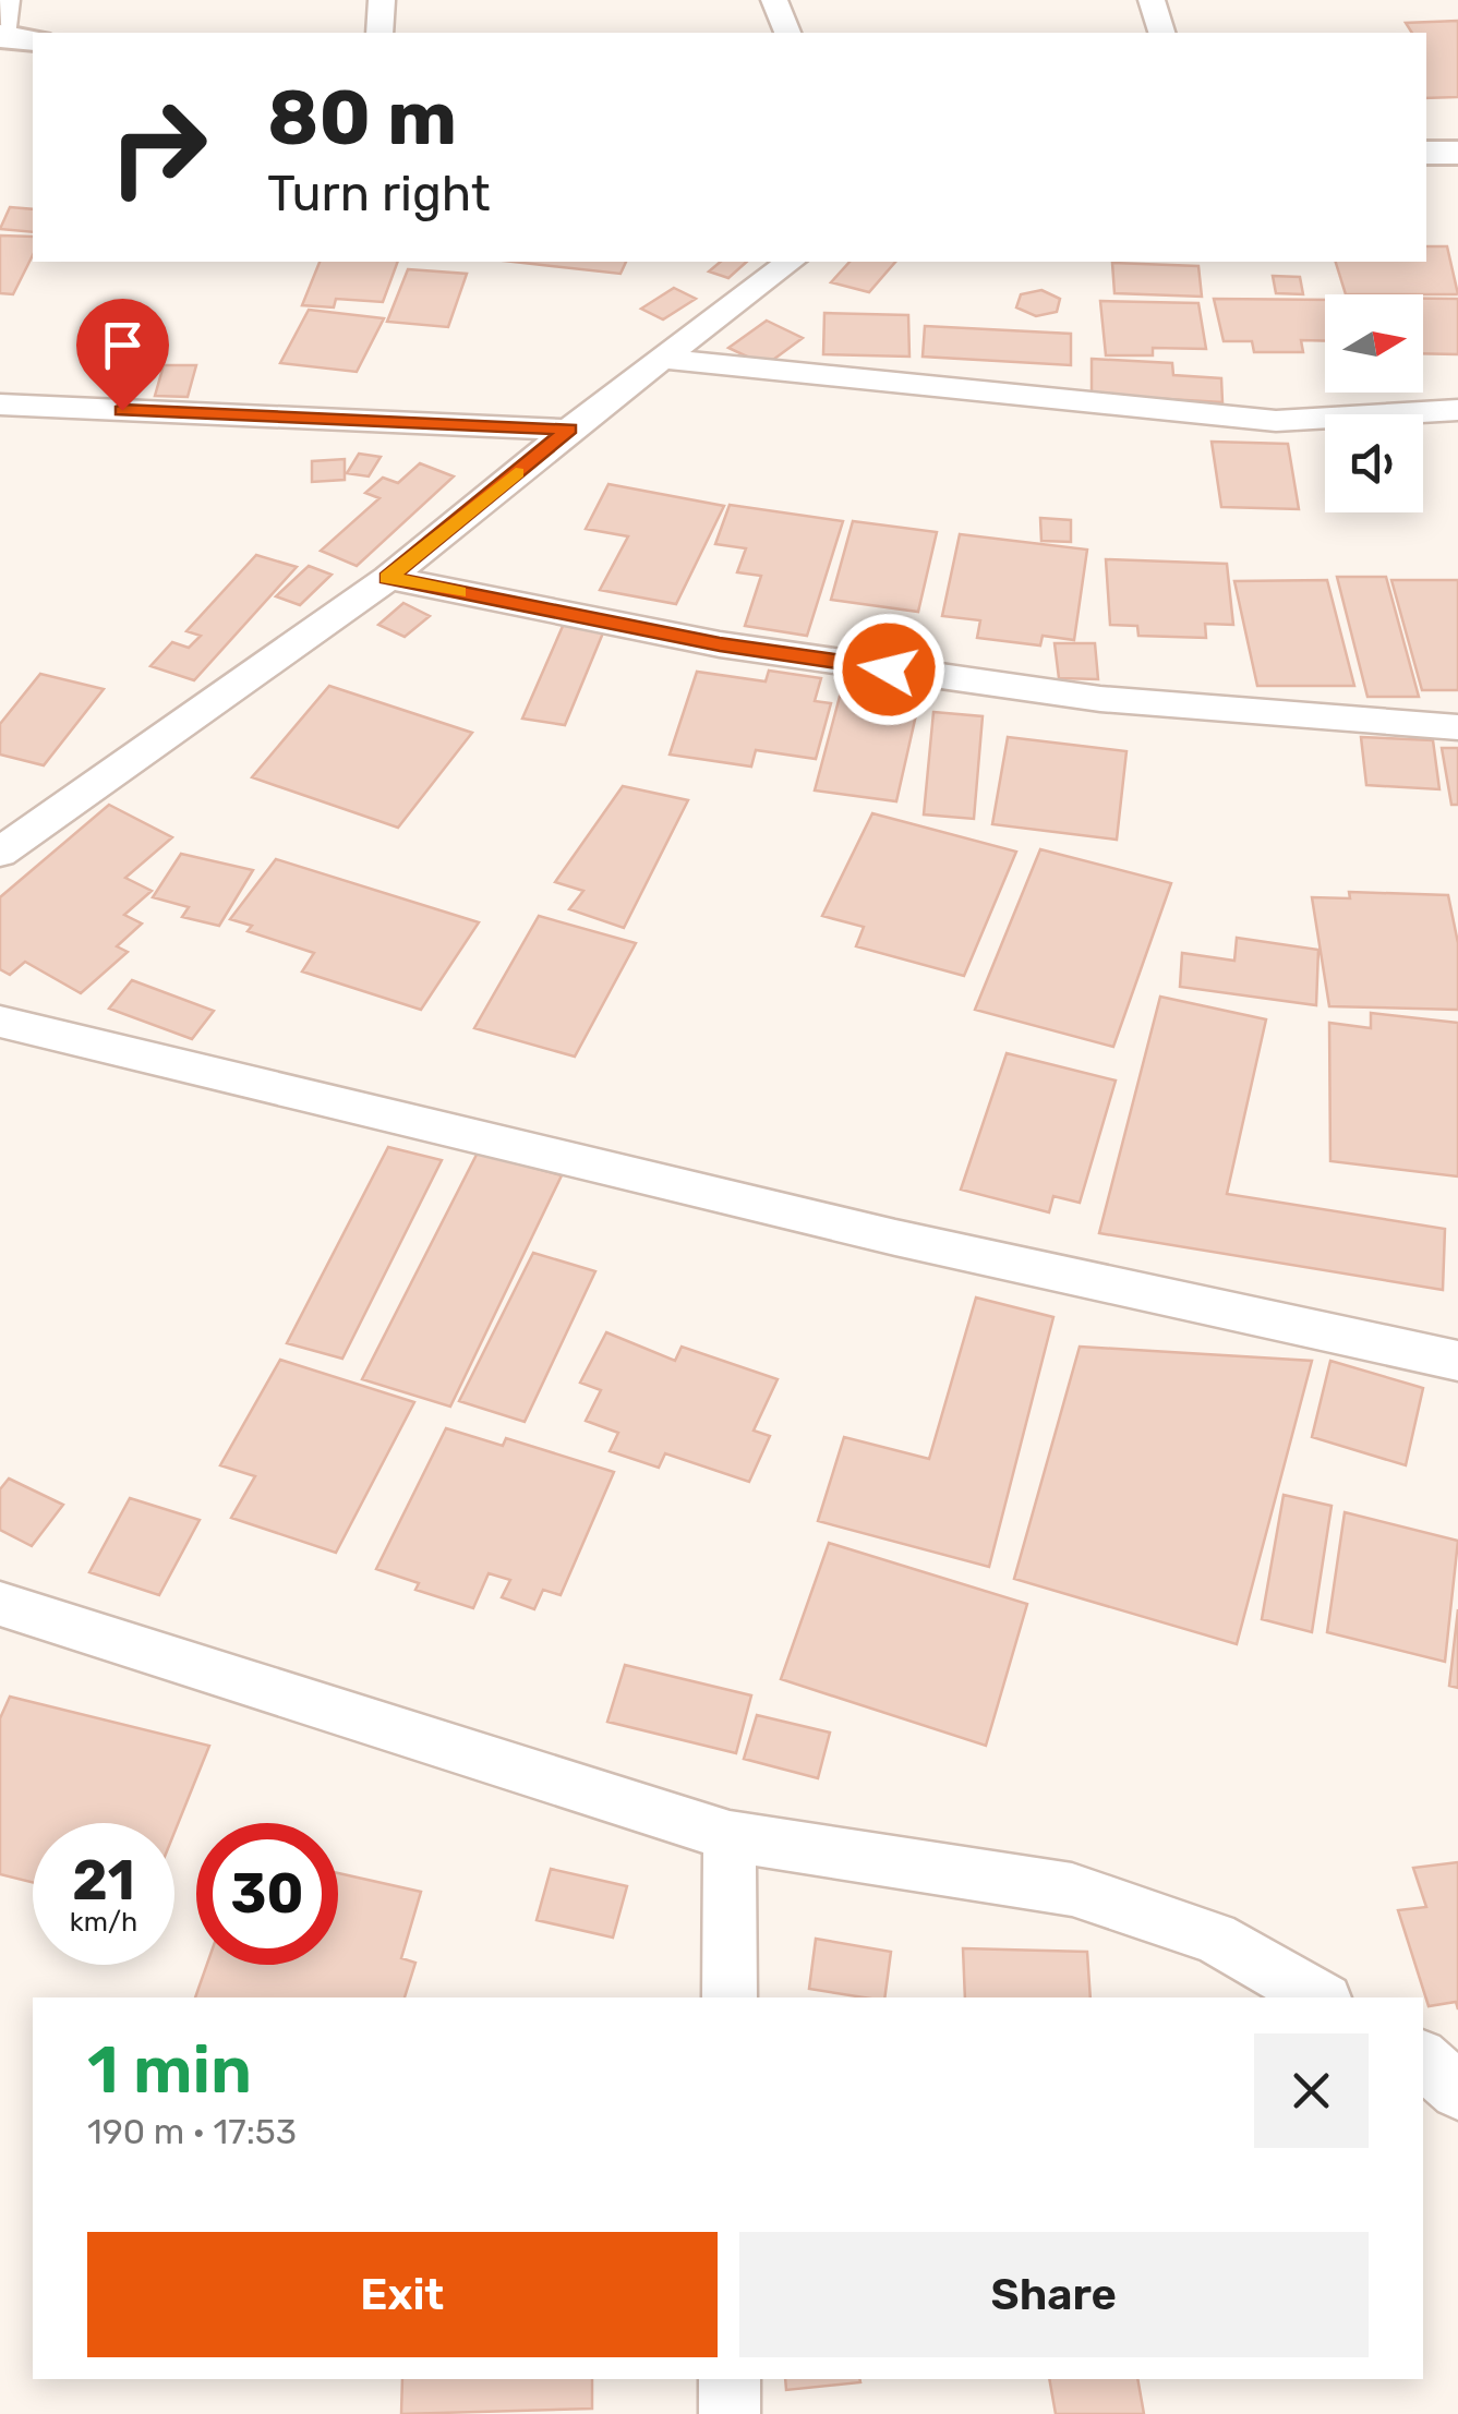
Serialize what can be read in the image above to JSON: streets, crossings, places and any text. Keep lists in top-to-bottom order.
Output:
{
  "north": "right",
  "page": {
    "turn": ["80 m", "Turn right"],
    "speed": "21 km/h",
    "limit": "30",
    "heading": ["1 min", "190 m · 17:53"],
    "buttons": ["Exit", "Share"]
  }
}
